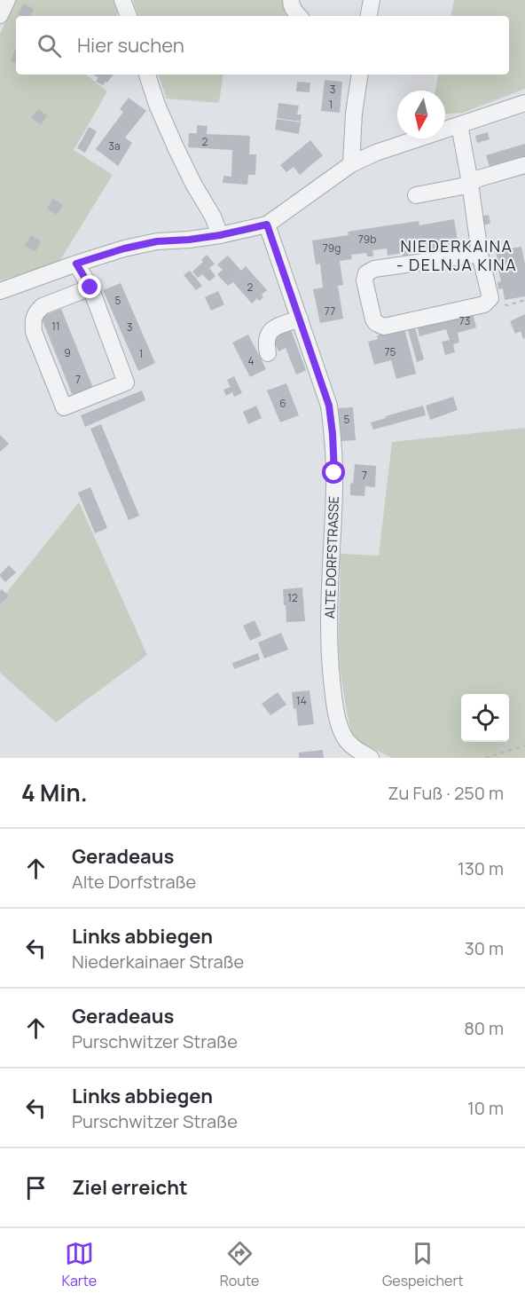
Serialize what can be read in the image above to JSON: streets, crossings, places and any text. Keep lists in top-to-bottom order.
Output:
{
  "streets": {
    "street": ["ALTE DORFSTRASSE"]
  },
  "districts": ["NIEDERKAINA - DELNJA KINA"],
  "house_numbers": [
    "3",
    "1",
    "2",
    "3a",
    "79b",
    "79g",
    "2",
    "5",
    "77",
    "73",
    "11",
    "3",
    "75",
    "9",
    "1",
    "4",
    "7",
    "6",
    "5",
    "7",
    "12",
    "14"
  ],
  "north": "bottom",
  "page": {
    "search": "Hier suchen",
    "heading": ["4 Min.", "Zu Fuß · 250 m"],
    "list": [
      ["Geradeaus", "Alte Dorfstraße", "130 m"],
      ["Links abbiegen", "Niederkainaer Straße", "30 m"],
      ["Geradeaus", "Purschwitzer Straße", "80 m"],
      ["Links abbiegen", "Purschwitzer Straße", "10 m"],
      "Ziel erreicht"
    ],
    "nav": ["Karte", "Route", "Gespeichert"]
  }
}
